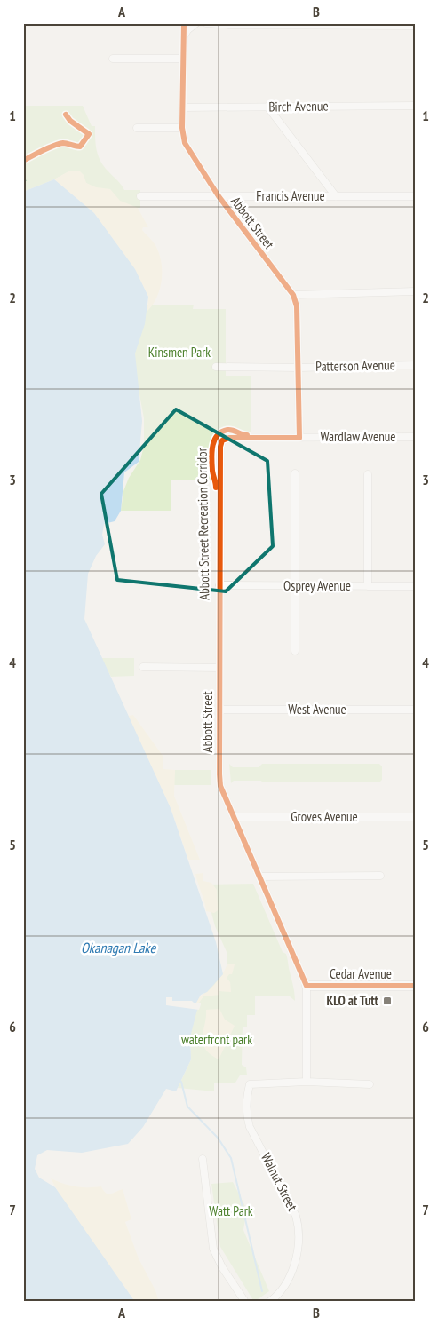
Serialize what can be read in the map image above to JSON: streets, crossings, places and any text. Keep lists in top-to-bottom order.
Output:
{
  "streets": {
    "street": [
      "Birch Avenue",
      "Francis Avenue",
      "Abbott Street",
      "Patterson Avenue",
      "Wardlaw Avenue",
      "Osprey Avenue",
      "West Avenue",
      "Groves Avenue",
      "Cedar Avenue",
      "Walnut Street"
    ],
    "cycle path": ["Abbott Street Recreation Corridor"]
  },
  "crossings": [
    ["Birch Avenue", "Abbott Street"],
    ["Francis Avenue", "Abbott Street"],
    ["Abbott Street", "Patterson Avenue"],
    ["Abbott Street", "Wardlaw Avenue"],
    ["Abbott Street", "Osprey Avenue"],
    ["Abbott Street", "West Avenue"],
    ["Abbott Street", "Groves Avenue"],
    ["Abbott Street", "Cedar Avenue"]
  ],
  "water": ["Okanagan Lake"],
  "parks": ["Kinsmen Park", "waterfront park", "Watt Park"],
  "places": {
    "transit": ["KLO at Tutt"]
  },
  "grid": {
    "columns": ["A", "B"],
    "rows": [
      "1",
      "2",
      "3",
      "4",
      "5",
      "6",
      "7"
    ]
  }
}
